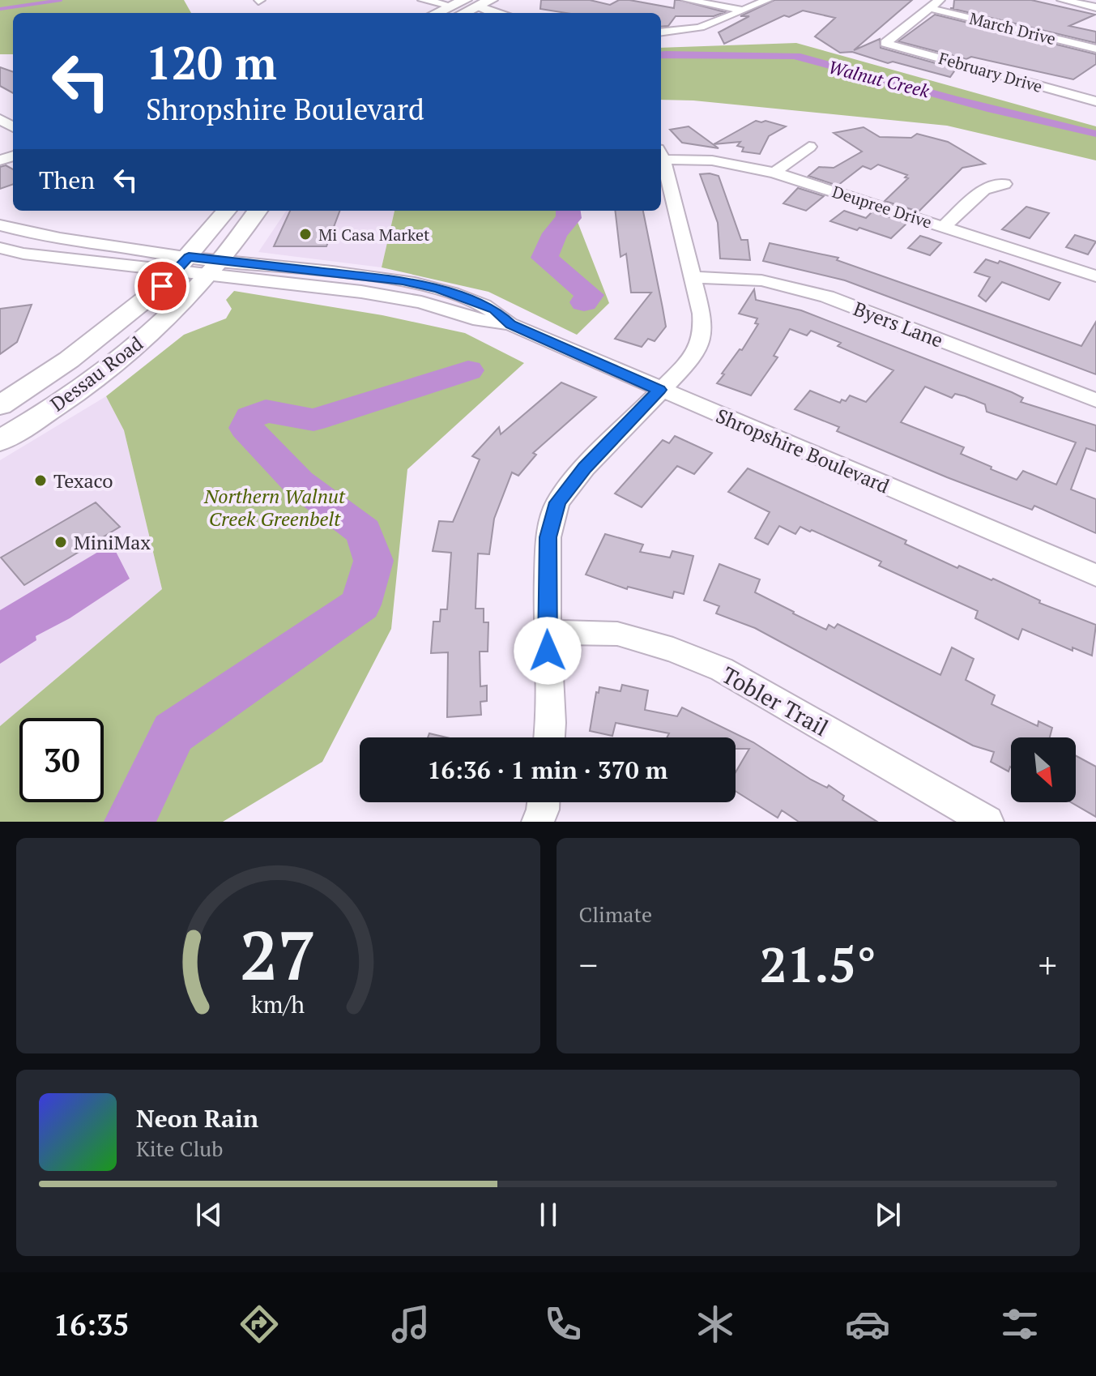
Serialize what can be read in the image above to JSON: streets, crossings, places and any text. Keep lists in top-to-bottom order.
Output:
{
  "streets": {
    "main road": ["Dessau Road"],
    "street": [
      "March Drive",
      "February Drive",
      "Deupree Drive",
      "Byers Lane",
      "Shropshire Boulevard",
      "Tobler Trail"
    ]
  },
  "crossings": [
    ["March Drive", "February Drive"],
    ["Dessau Road", "Shropshire Boulevard"]
  ],
  "water": ["Walnut Creek"],
  "parks": ["Northern Walnut Creek Greenbelt"],
  "places": ["Mi Casa Market", "Texaco", "MiniMax"],
  "north": "bottom right",
  "page": {
    "turn": ["120 m", "Shropshire Boulevard"],
    "then": "Then",
    "limit": "30",
    "trip": "16:36 · 1 min · 370 m",
    "tile": "Climate",
    "heat": ["−", "21.5°", "+"],
    "song": ["Neon Rain", "Kite Club"],
    "tabs": "16:35",
    "gauge": ["27", "km/h"]
  }
}
